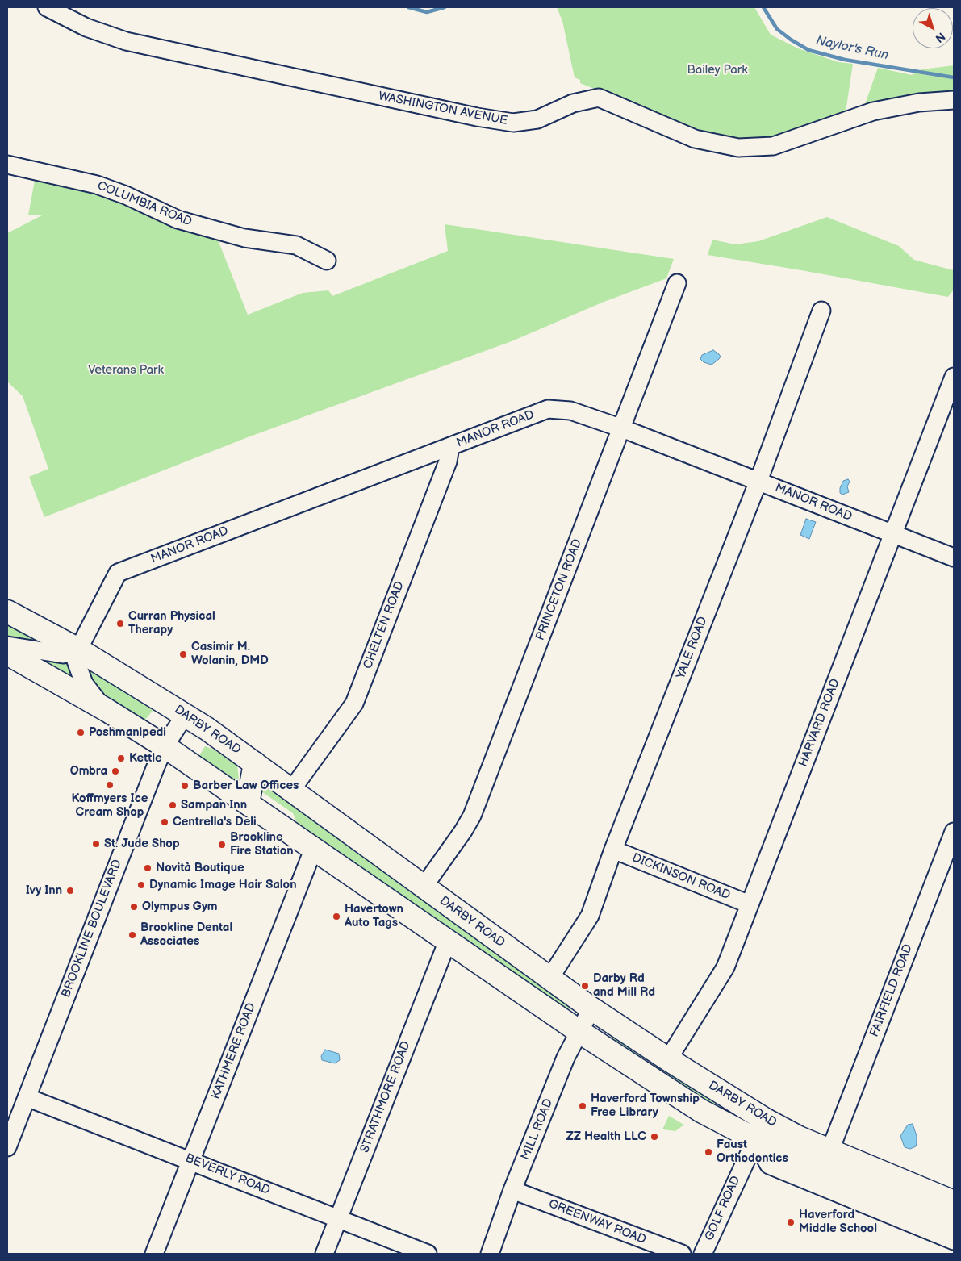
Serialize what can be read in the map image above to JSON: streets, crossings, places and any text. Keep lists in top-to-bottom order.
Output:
{
  "streets": {
    "main road": ["DARBY ROAD"],
    "street": [
      "WASHINGTON AVENUE",
      "COLUMBIA ROAD",
      "MANOR ROAD",
      "PRINCETON ROAD",
      "CHELTEN ROAD",
      "YALE ROAD",
      "HARVARD ROAD",
      "DICKINSON ROAD",
      "BROOKLINE BOULEVARD",
      "FAIRFIELD ROAD",
      "KATHMERE ROAD",
      "STRATHMORE ROAD",
      "MILL ROAD",
      "BEVERLY ROAD",
      "GOLF ROAD",
      "GREENWAY ROAD"
    ]
  },
  "crossings": [
    ["MANOR ROAD", "PRINCETON ROAD"],
    ["MANOR ROAD", "CHELTEN ROAD"],
    ["MANOR ROAD", "YALE ROAD"],
    ["MANOR ROAD", "HARVARD ROAD"],
    ["MANOR ROAD", "DARBY ROAD"],
    ["PRINCETON ROAD", "DARBY ROAD"],
    ["CHELTEN ROAD", "DARBY ROAD"],
    ["YALE ROAD", "DARBY ROAD"],
    ["YALE ROAD", "DICKINSON ROAD"],
    ["HARVARD ROAD", "DARBY ROAD"],
    ["HARVARD ROAD", "DICKINSON ROAD"],
    ["DARBY ROAD", "BROOKLINE BOULEVARD"],
    ["DARBY ROAD", "FAIRFIELD ROAD"],
    ["DARBY ROAD", "KATHMERE ROAD"],
    ["DARBY ROAD", "STRATHMORE ROAD"],
    ["DARBY ROAD", "MILL ROAD"],
    ["DARBY ROAD", "GOLF ROAD"],
    ["BROOKLINE BOULEVARD", "BEVERLY ROAD"],
    ["KATHMERE ROAD", "BEVERLY ROAD"],
    ["STRATHMORE ROAD", "BEVERLY ROAD"],
    ["MILL ROAD", "GREENWAY ROAD"]
  ],
  "water": ["Naylor's Run"],
  "parks": ["Bailey Park", "Veterans Park"],
  "places": [
    "Curran Physical Therapy",
    "Casimir M. Wolanin, DMD",
    "Poshmanipedi",
    "Kettle",
    "Ombra",
    "Koffmyers Ice Cream Shop",
    "Barber Law Offices",
    "Sampan Inn",
    "Centrella's Deli",
    "St. Jude Shop",
    "Brookline Fire Station",
    "Novità Boutique",
    "Dynamic Image Hair Salon",
    "Ivy Inn",
    "Olympus Gym",
    "Havertown Auto Tags",
    "Brookline Dental Associates",
    "Darby Rd and Mill Rd",
    "Haverford Township Free Library",
    "ZZ Health LLC",
    "Faust Orthodontics",
    "Haverford Middle School"
  ],
  "north": "bottom right"
}
